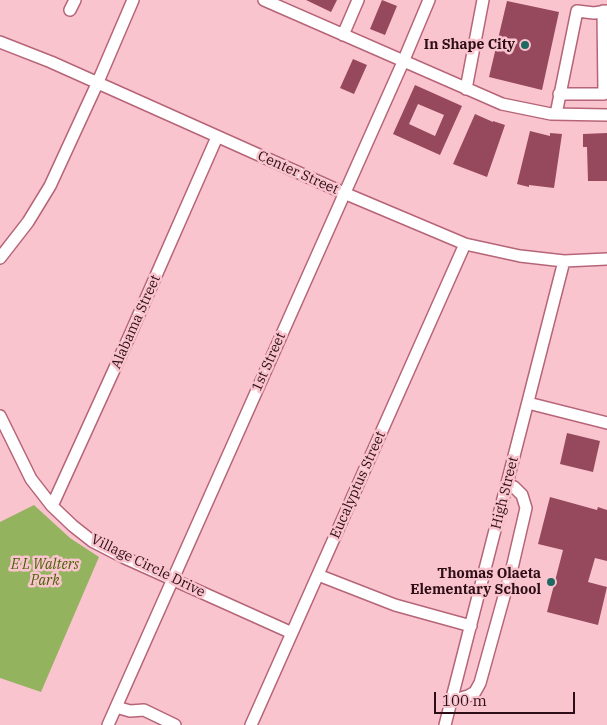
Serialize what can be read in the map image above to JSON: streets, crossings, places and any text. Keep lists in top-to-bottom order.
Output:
{
  "streets": {
    "street": [
      "Center Street",
      "Alabama Street",
      "1st Street",
      "Eucalyptus Street",
      "High Street",
      "Village Circle Drive"
    ]
  },
  "crossings": [
    ["Center Street", "Alabama Street"],
    ["Center Street", "1st Street"],
    ["Center Street", "Eucalyptus Street"],
    ["Center Street", "High Street"],
    ["Alabama Street", "Village Circle Drive"],
    ["1st Street", "Village Circle Drive"],
    ["Eucalyptus Street", "Village Circle Drive"]
  ],
  "parks": ["E L Walters Park"],
  "places": ["In Shape City", "Thomas Olaeta Elementary School"],
  "scale_bar": "100 m"
}
